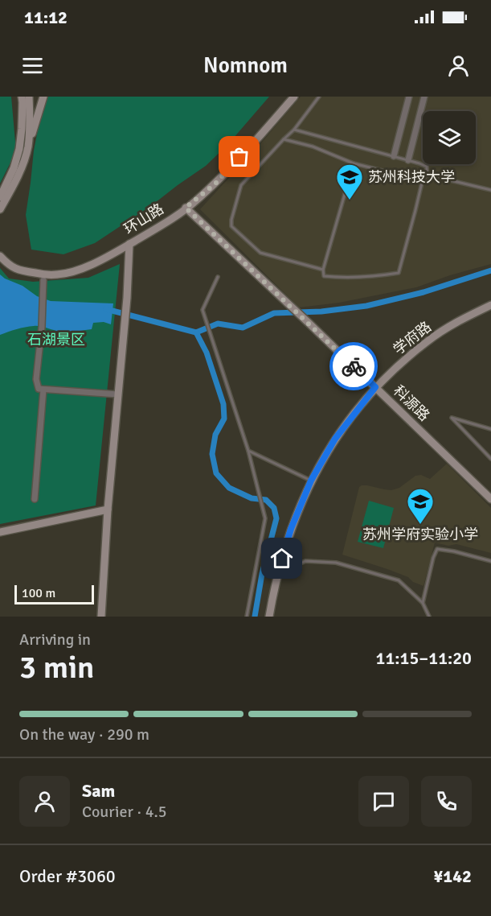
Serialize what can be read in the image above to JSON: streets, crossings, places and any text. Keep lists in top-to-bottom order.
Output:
{
  "streets": {
    "street": ["环山路", "学府路", "科源路"]
  },
  "crossings": [
    ["环山路", "科源路"],
    ["学府路", "科源路"]
  ],
  "parks": ["石湖景区"],
  "places": {
    "school or university": ["苏州科技大学", "苏州学府实验小学"]
  },
  "scale_bar": "100 m",
  "page": {
    "status": "11:12",
    "header": "Nomnom",
    "scale": "100 m",
    "heading": ["3 min", "Arriving in", "11:15–11:20"],
    "panel": [
      "Sam",
      "Courier · 4.5",
      "Order #3060",
      "¥142"
    ],
    "bar": "On the way · 290 m"
  }
}
